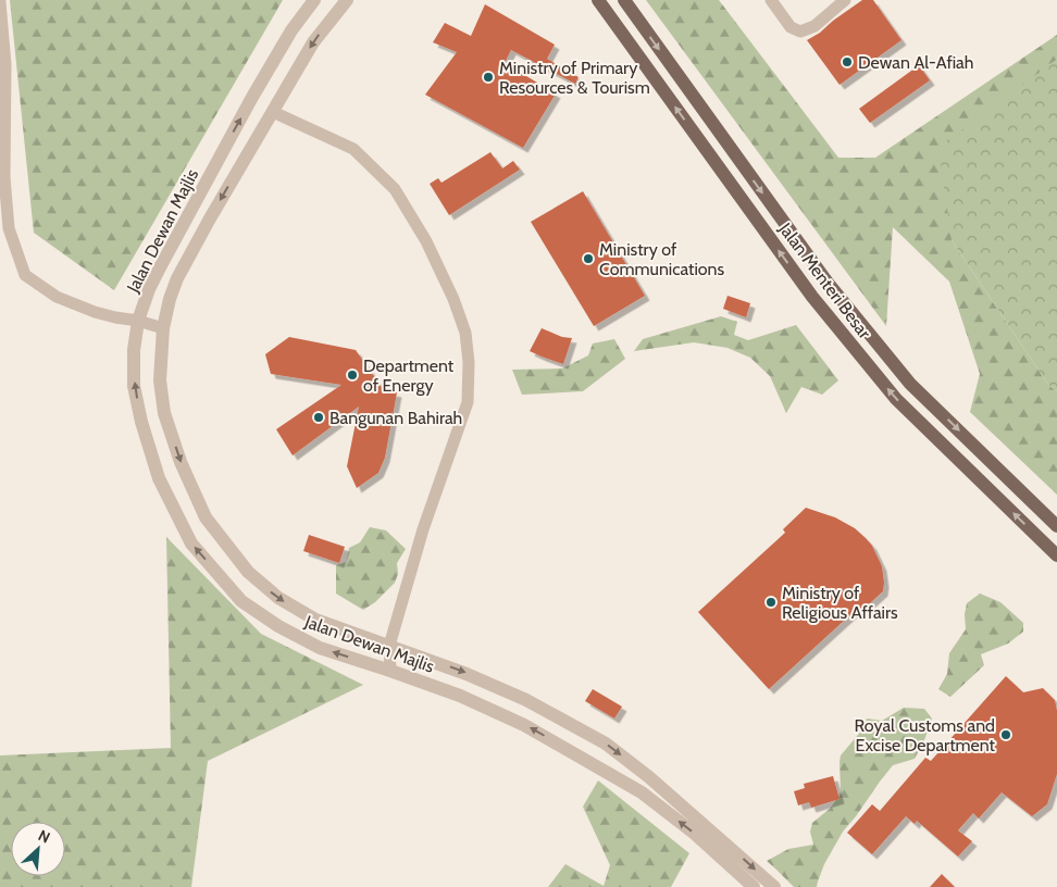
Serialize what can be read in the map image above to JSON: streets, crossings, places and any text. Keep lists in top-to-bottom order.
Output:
{
  "streets": {
    "main road": ["Jalan Menteri Besar"],
    "street": ["Jalan Dewan Majlis"]
  },
  "places": [
    "Dewan Al-Afiah",
    "Ministry of Primary Resources & Tourism",
    "Ministry of Communications",
    "Department of Energy",
    "Bangunan Bahirah",
    "Ministry of Religious Affairs",
    "Royal Customs and Excise Department"
  ],
  "north": "top right"
}
